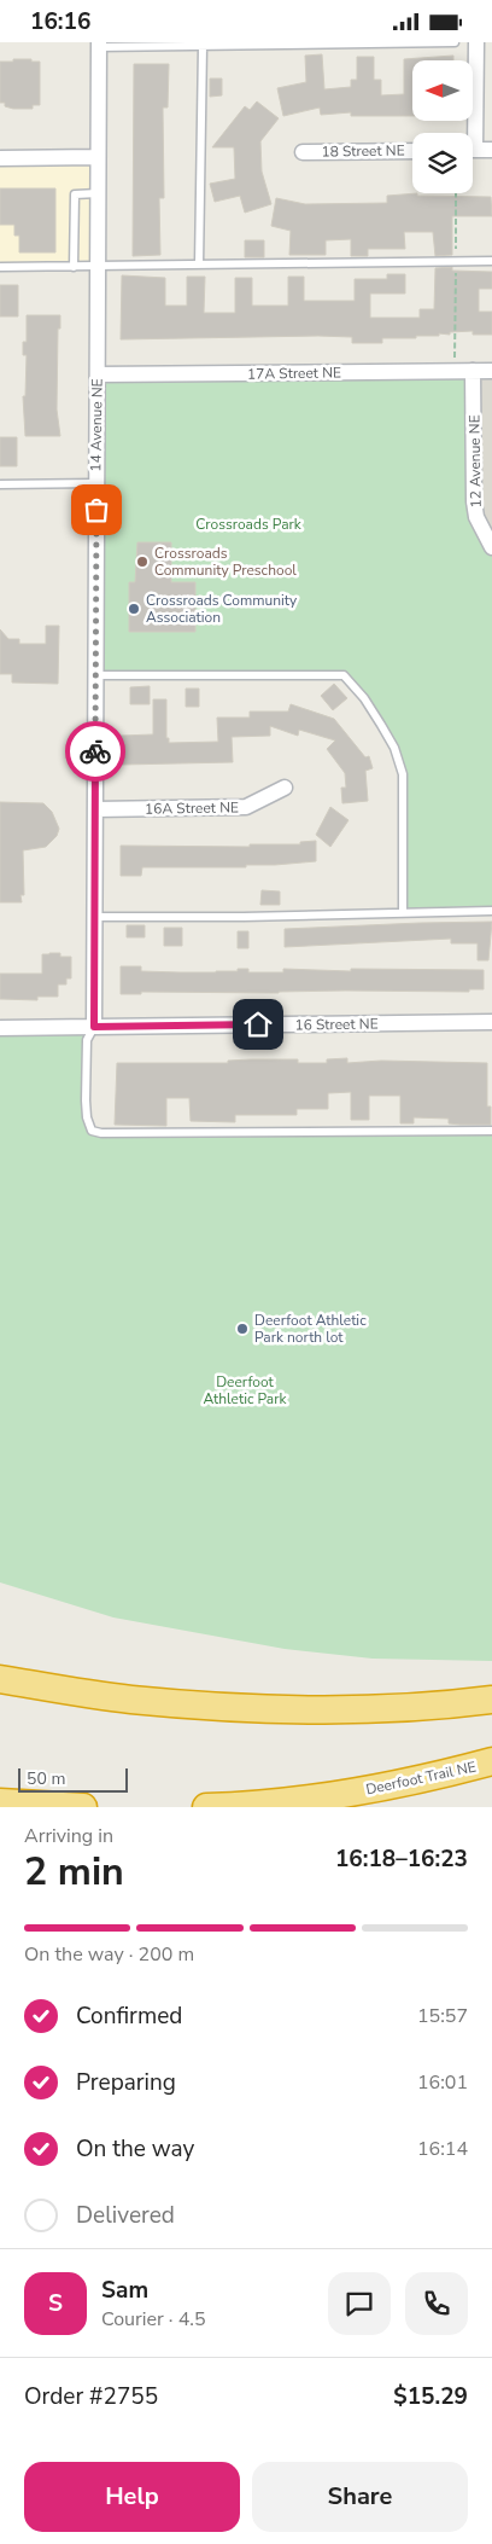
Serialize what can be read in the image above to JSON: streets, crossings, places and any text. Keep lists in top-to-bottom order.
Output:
{
  "streets": {
    "highway": ["Deerfoot Trail NE"],
    "street": [
      "18 Street NE",
      "17A Street NE",
      "14 Avenue NE",
      "12 Avenue NE",
      "16A Street NE",
      "16 Street NE"
    ]
  },
  "crossings": [
    ["17A Street NE", "14 Avenue NE"],
    ["17A Street NE", "12 Avenue NE"],
    ["14 Avenue NE", "16A Street NE"],
    ["14 Avenue NE", "16 Street NE"]
  ],
  "parks": ["Crossroads Park", "Deerfoot Athletic Park"],
  "places": ["Crossroads Community Preschool", "Crossroads Community Association", "Deerfoot Athletic Park north lot"],
  "scale_bar": "50 m",
  "north": "left",
  "page": {
    "status": "16:16",
    "scale": "50 m",
    "heading": ["2 min", "Arriving in", "16:18–16:23"],
    "panel": [
      "Sam",
      "Courier · 4.5",
      "Order #2755",
      "$15.29"
    ],
    "bar": "On the way · 200 m",
    "list": [
      ["Confirmed", "15:57"],
      ["Preparing", "16:01"],
      ["On the way", "16:14"],
      "Delivered"
    ],
    "round": "S",
    "buttons": ["Help", "Share"]
  }
}
